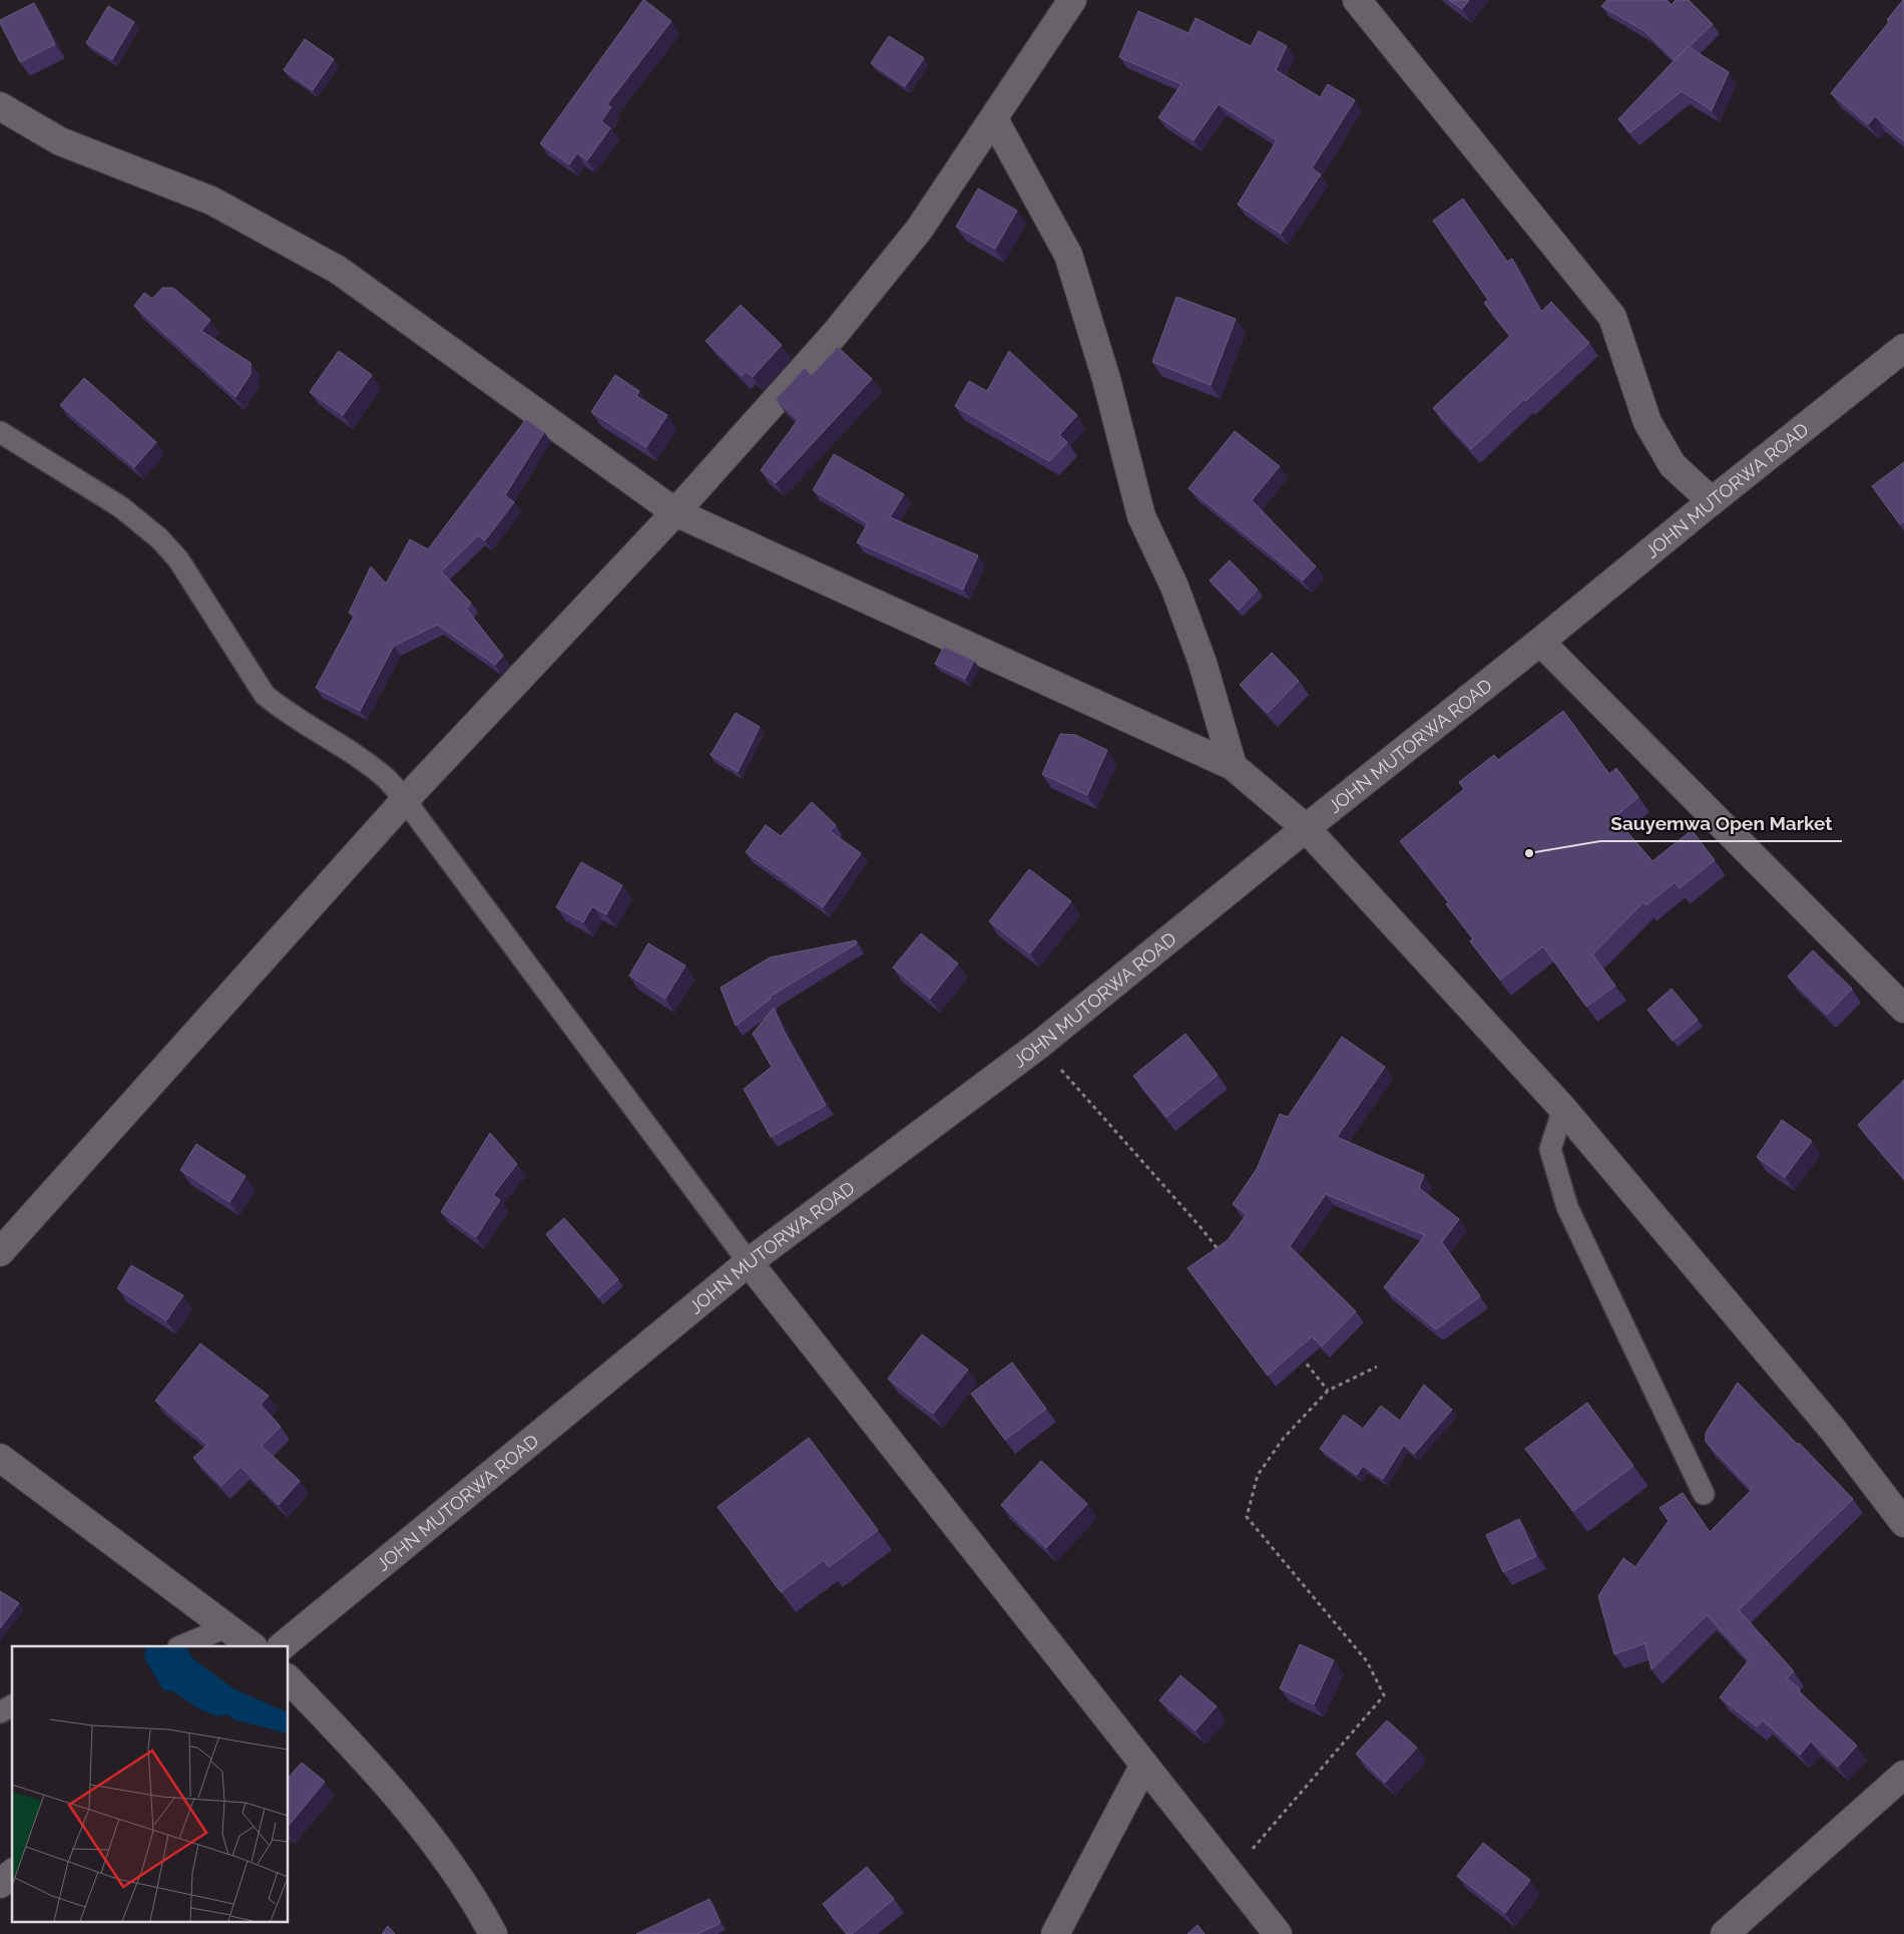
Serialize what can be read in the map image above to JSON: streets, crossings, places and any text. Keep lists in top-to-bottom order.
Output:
{
  "streets": {
    "street": ["JOHN MUTORWA ROAD"]
  },
  "places": ["Sauyemwa Open Market"]
}
